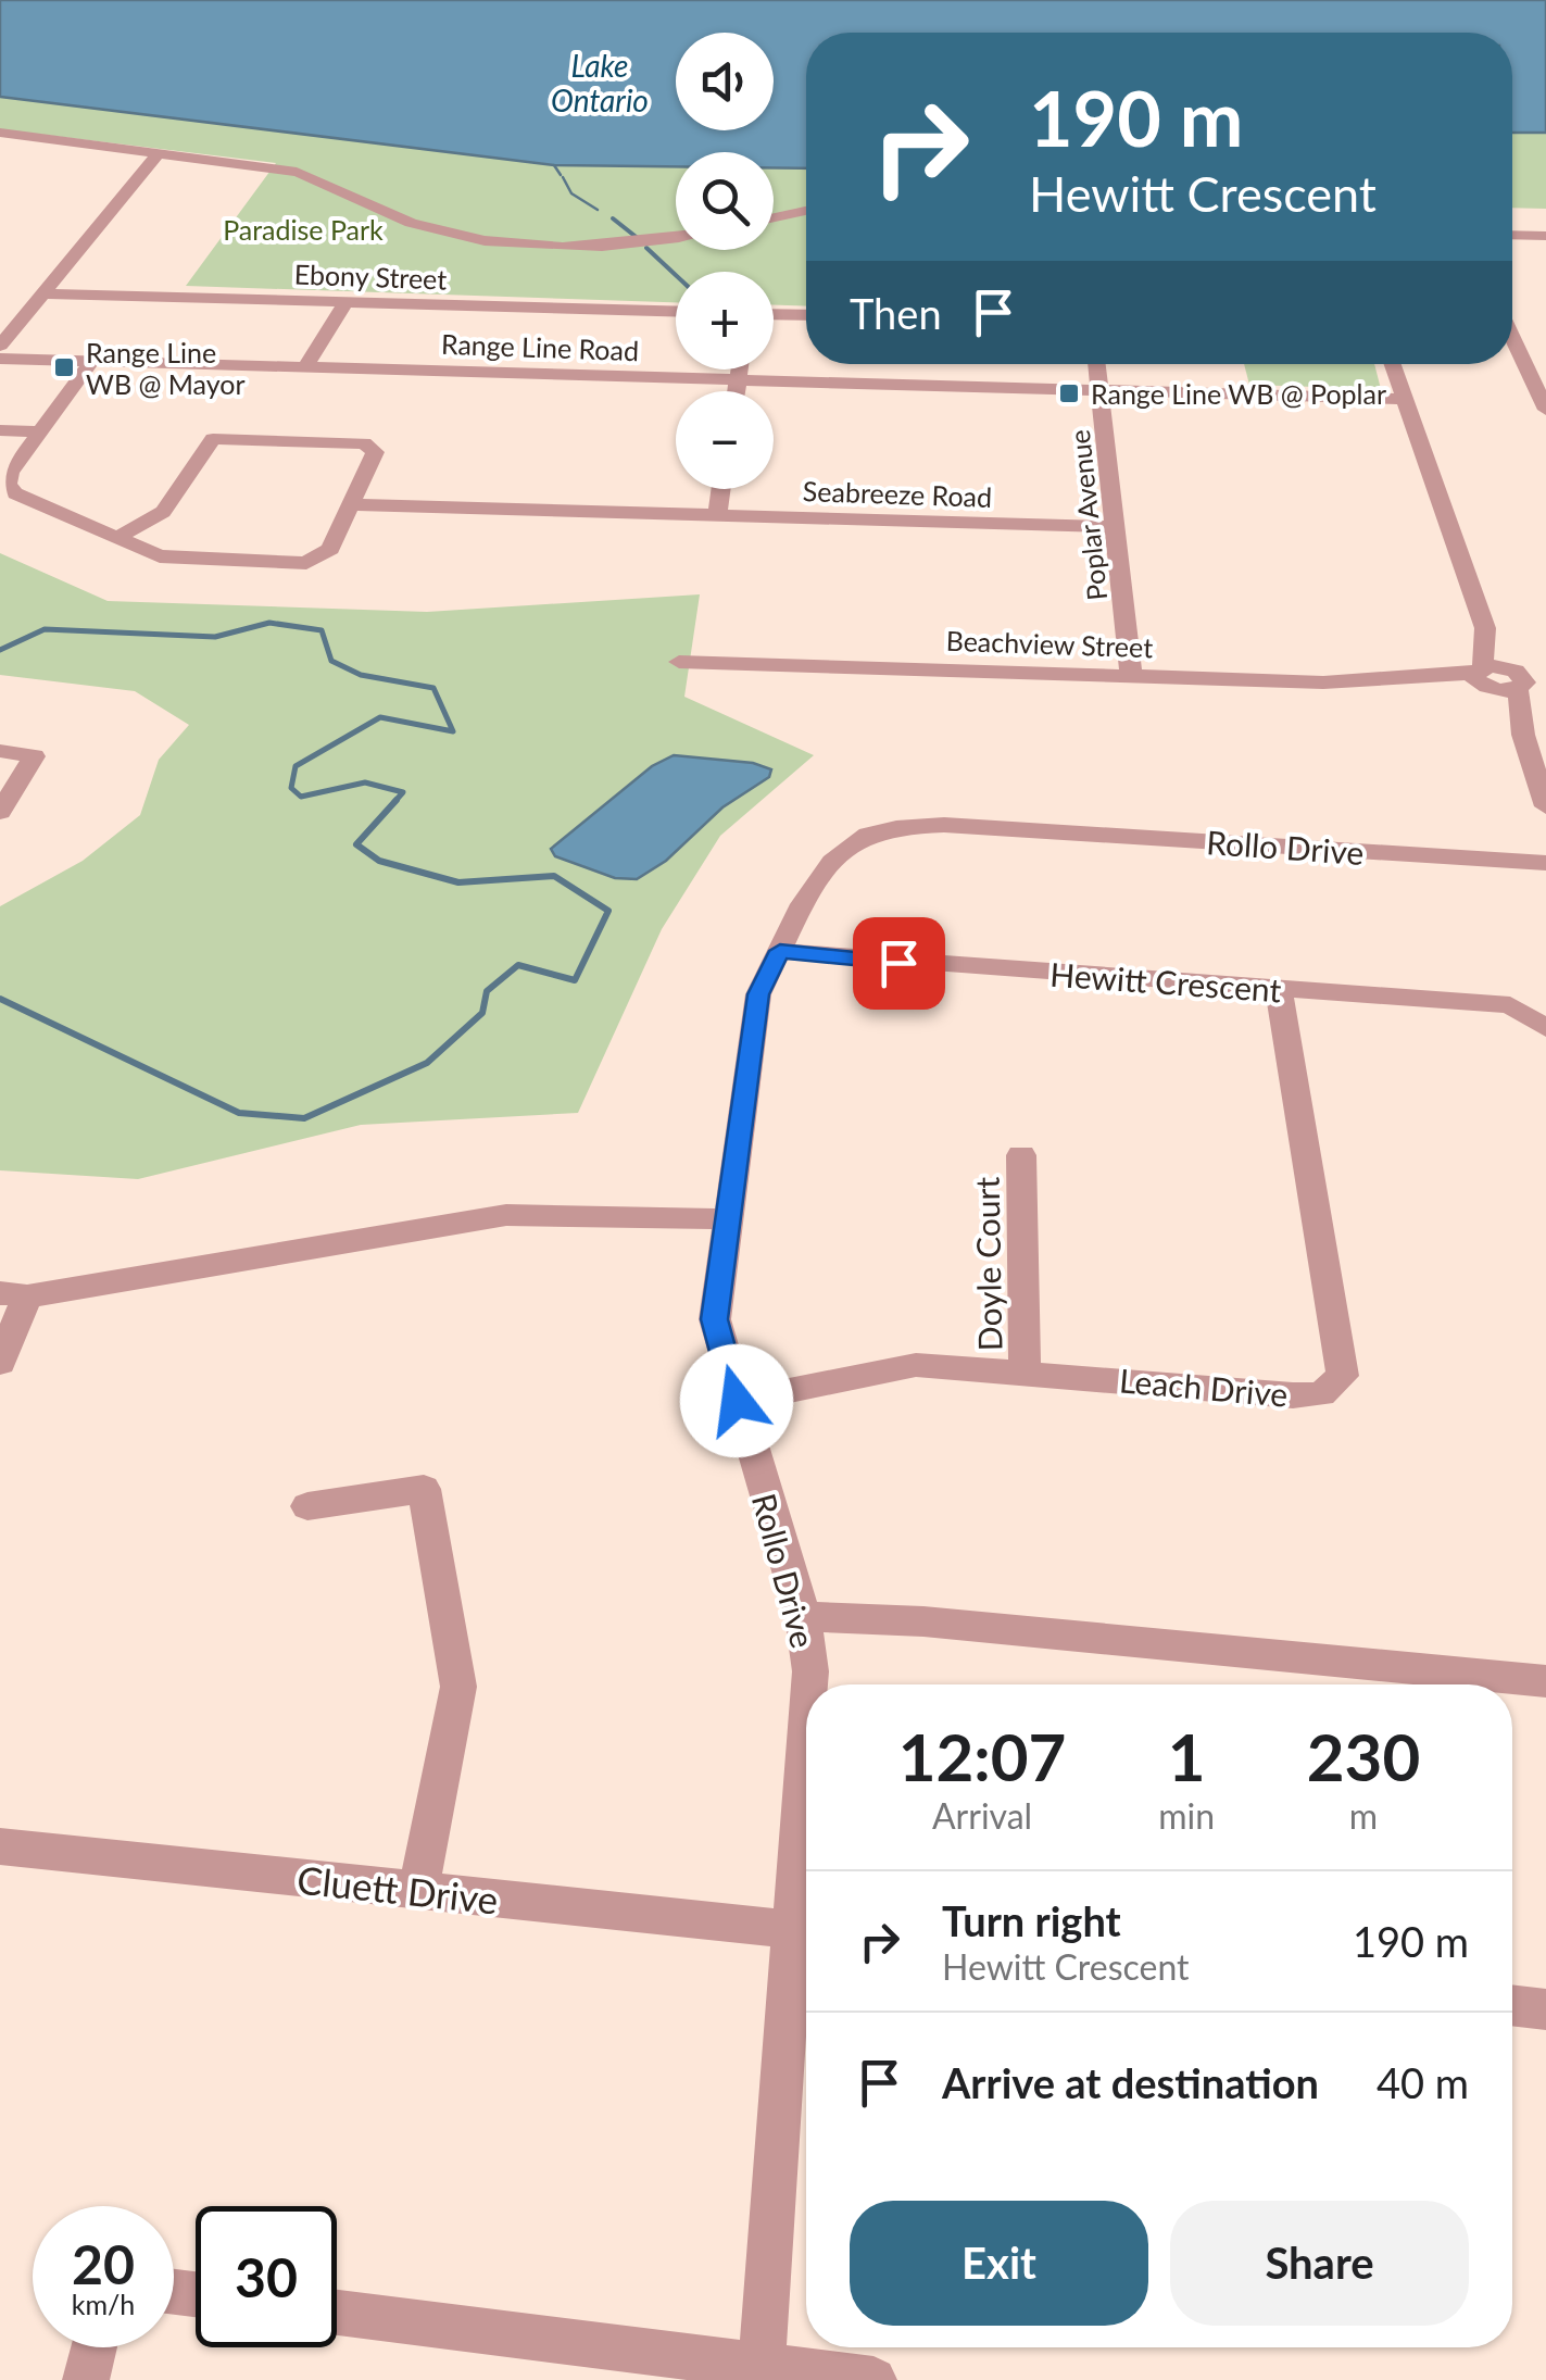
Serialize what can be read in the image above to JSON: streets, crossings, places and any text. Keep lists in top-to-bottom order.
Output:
{
  "streets": {
    "street": [
      "Ebony Street",
      "Range Line Road",
      "Seabreeze Road",
      "Poplar Avenue",
      "Beachview Street",
      "Rollo Drive",
      "Hewitt Crescent",
      "Doyle Court",
      "Leach Drive",
      "Cluett Drive"
    ]
  },
  "crossings": [
    ["Range Line Road", "Poplar Avenue"],
    ["Seabreeze Road", "Poplar Avenue"],
    ["Poplar Avenue", "Beachview Street"],
    ["Rollo Drive", "Hewitt Crescent"],
    ["Rollo Drive", "Leach Drive"],
    ["Hewitt Crescent", "Leach Drive"],
    ["Doyle Court", "Leach Drive"]
  ],
  "water": ["Lake Ontario"],
  "parks": ["Paradise Park"],
  "places": {
    "transit": ["Range Line WB @ Mayor", "Range Line WB @ Poplar"]
  },
  "page": {
    "map_buttons": ["+", "−"],
    "turn": ["190 m", "Hewitt Crescent"],
    "then": "Then",
    "eta": [
      "12:07",
      "Arrival",
      "1",
      "min",
      "230",
      "m"
    ],
    "list": [
      {
        "name": "Turn right",
        "note": "Hewitt Crescent",
        "value": "190 m"
      },
      {
        "name": "Arrive at destination",
        "value": "40 m"
      }
    ],
    "buttons": ["Exit", "Share"],
    "speed": "20 km/h",
    "limit": "30"
  }
}
